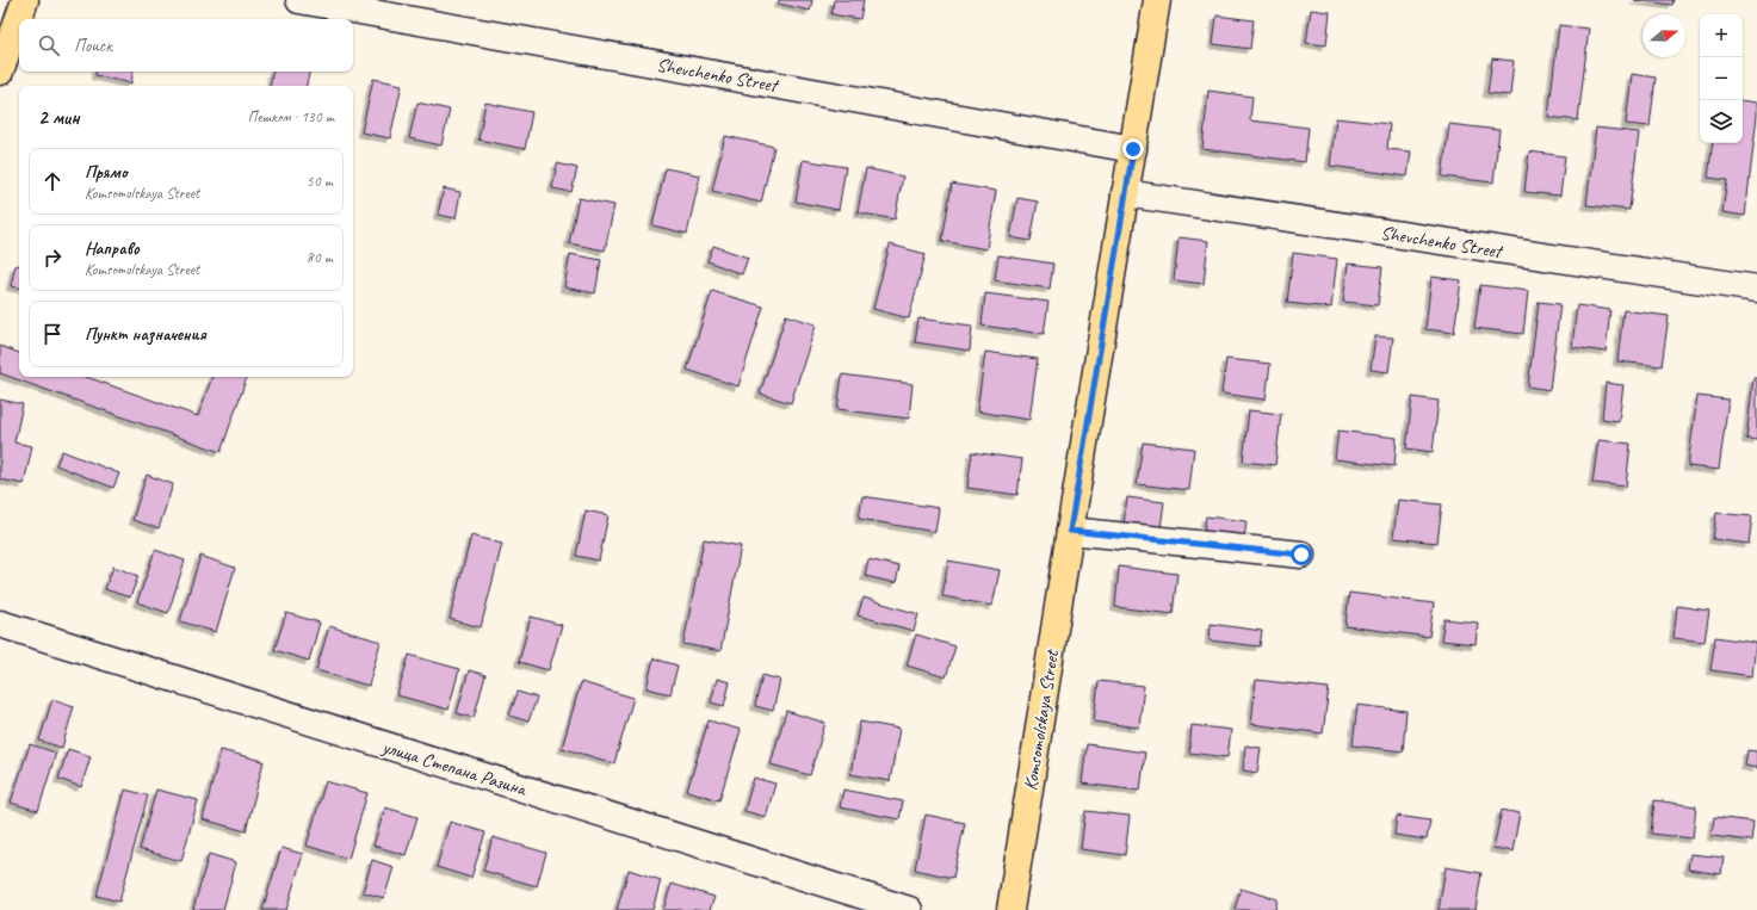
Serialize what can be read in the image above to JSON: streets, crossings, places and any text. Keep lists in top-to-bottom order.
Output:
{
  "streets": {
    "main road": ["Komsomolskaya Street"],
    "street": ["Shevchenko Street", "улица Степана Разина"]
  },
  "crossings": [
    ["Shevchenko Street", "Komsomolskaya Street"]
  ],
  "north": "right",
  "page": {
    "map_buttons": ["+", "−"],
    "search": "Поиск",
    "heading": ["2 мин", "Пешком · 130 m"],
    "list": [
      ["Прямо", "Komsomolskaya Street", "50 m"],
      ["Направо", "Komsomolskaya Street", "80 m"],
      "Пункт назначения"
    ]
  }
}
